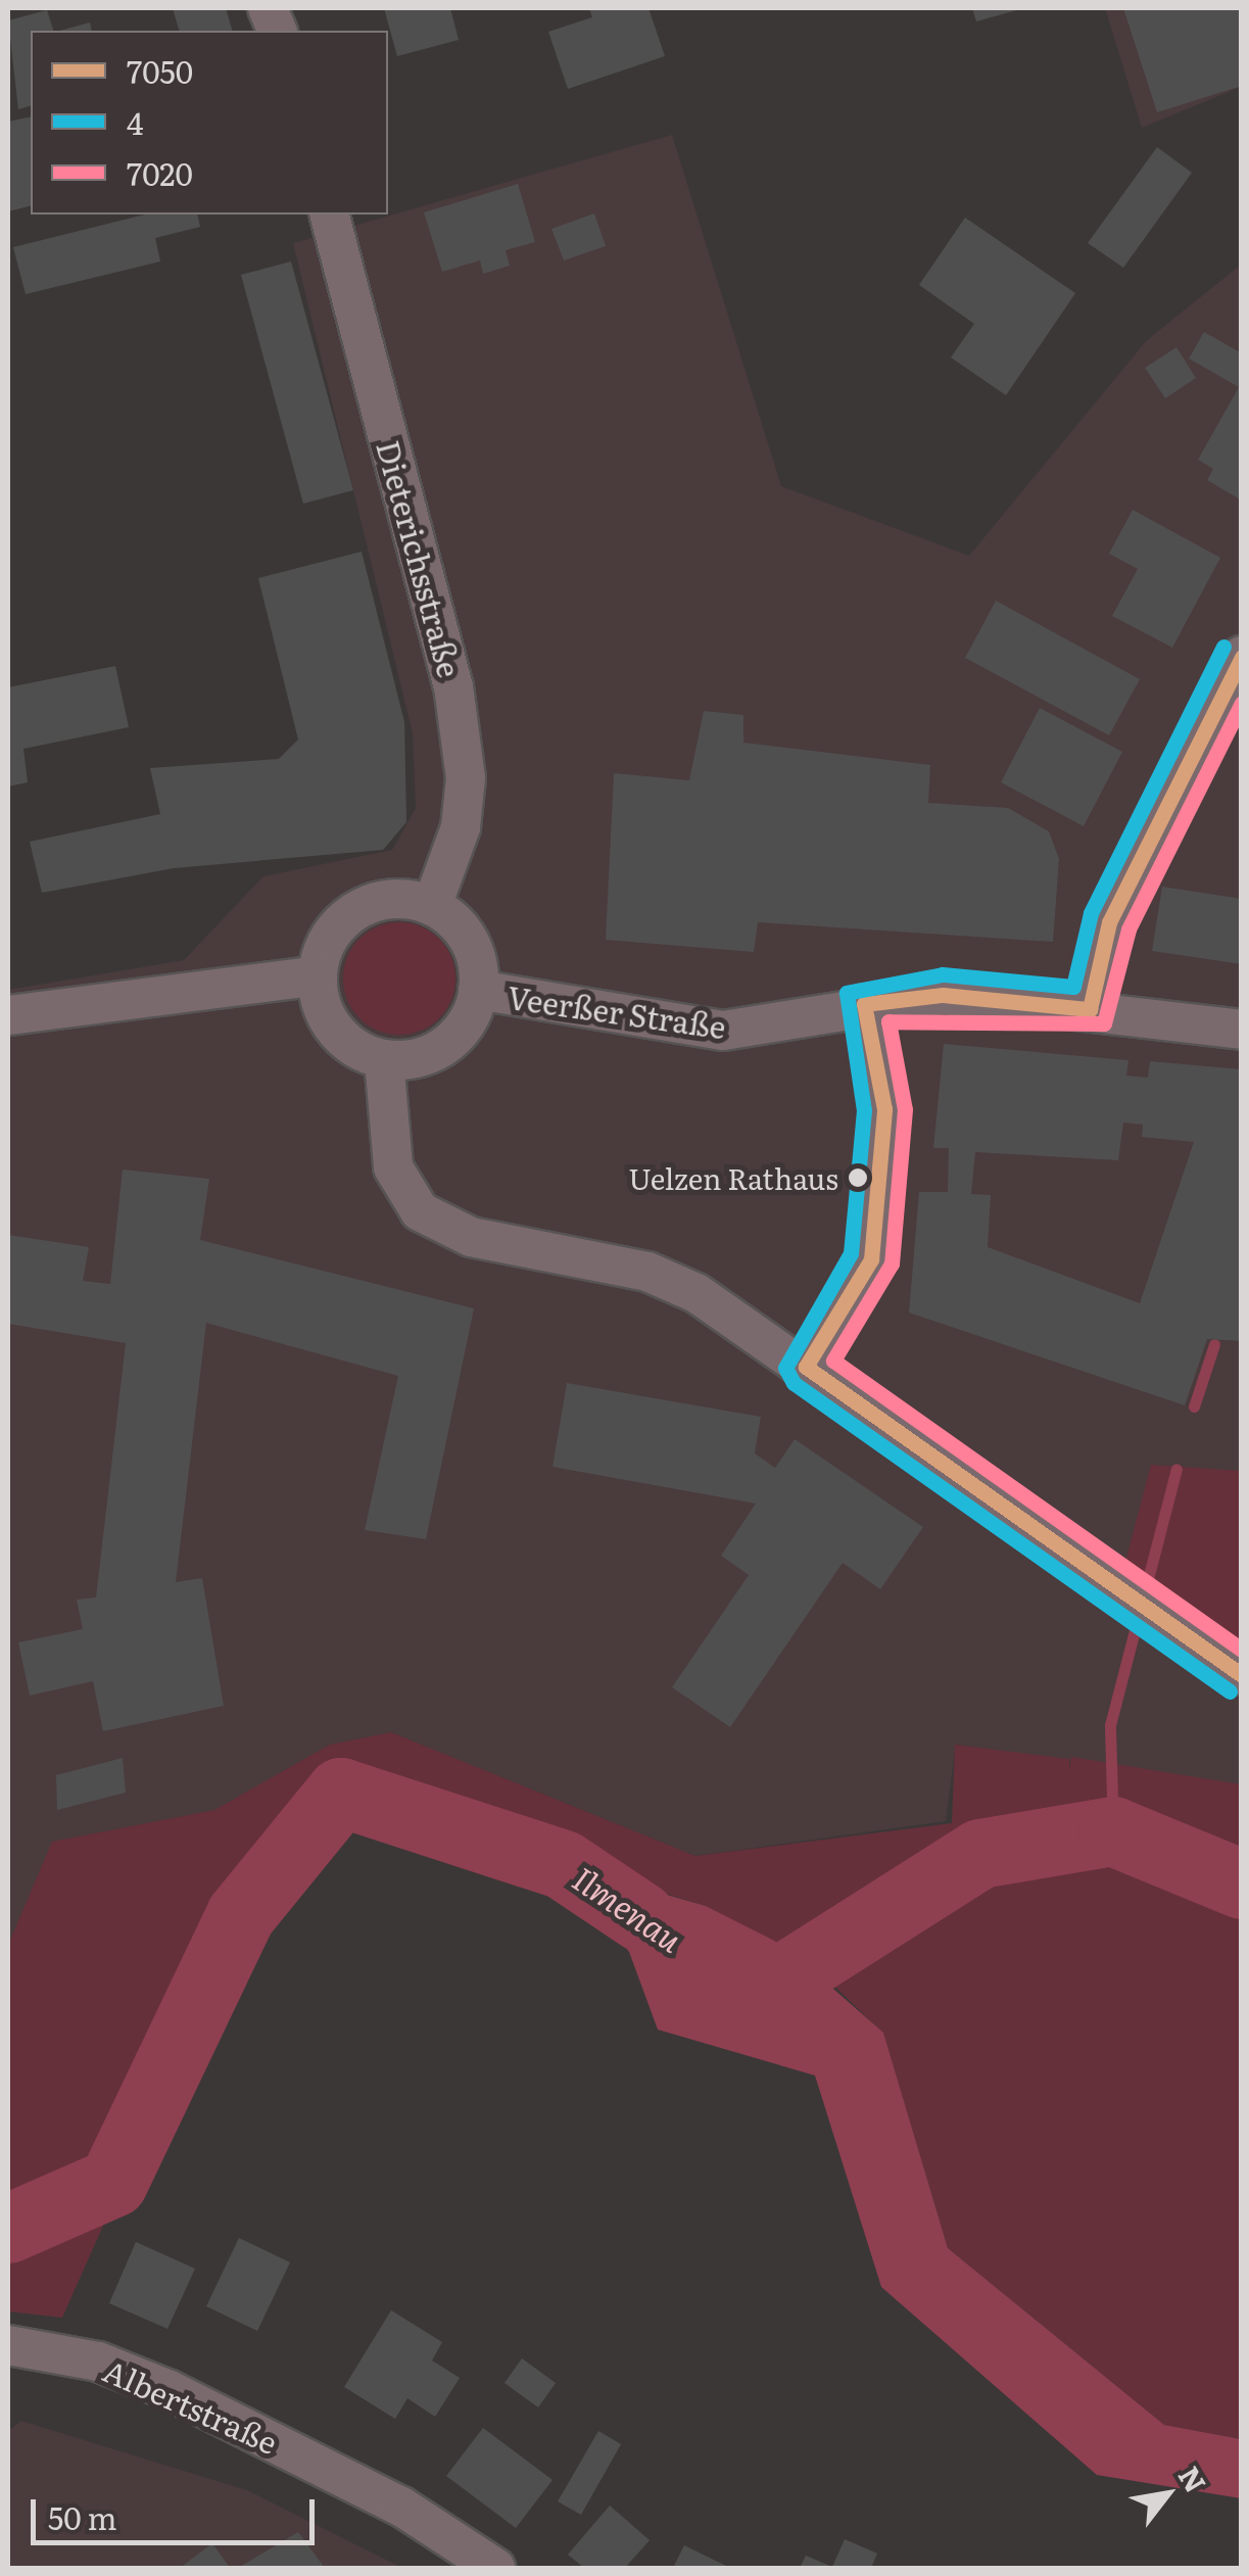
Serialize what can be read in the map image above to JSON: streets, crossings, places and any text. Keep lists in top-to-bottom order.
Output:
{
  "streets": {
    "street": ["Dieterichsstraße", "Veerßer Straße", "Albertstraße"]
  },
  "crossings": [
    ["Dieterichsstraße", "Veerßer Straße"]
  ],
  "water": ["Ilmenau"],
  "places": ["Uelzen Rathaus"],
  "lines": ["transit line 4", "transit line 7050", "transit line 7020"],
  "legend": ["7050", "4", "7020"],
  "scale_bar": "50 m",
  "north": "top right"
}
